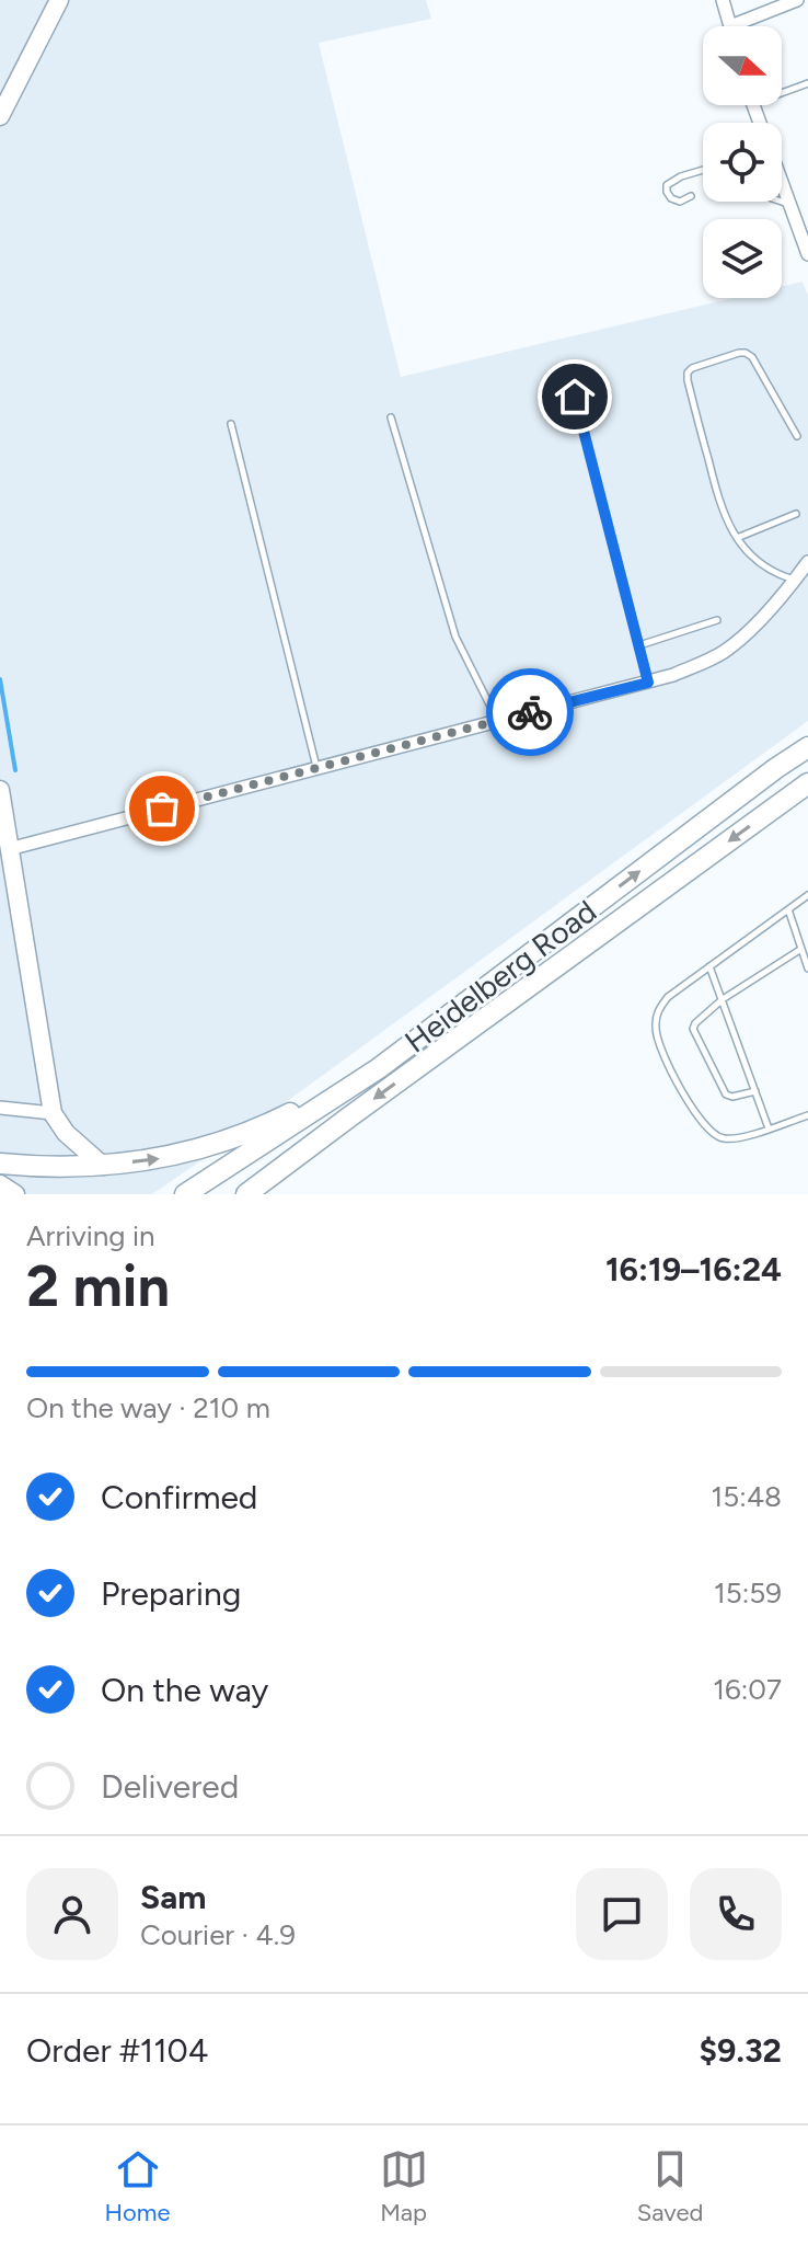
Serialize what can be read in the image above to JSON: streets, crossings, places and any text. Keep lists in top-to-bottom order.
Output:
{
  "streets": {
    "main road": ["Heidelberg Road"]
  },
  "north": "right",
  "page": {
    "heading": ["2 min", "Arriving in", "16:19–16:24"],
    "panel": [
      "Sam",
      "Courier · 4.9",
      "Order #1104",
      "$9.32"
    ],
    "bar": "On the way · 210 m",
    "list": [
      ["Confirmed", "15:48"],
      ["Preparing", "15:59"],
      ["On the way", "16:07"],
      "Delivered"
    ],
    "tabs": ["Home", "Map", "Saved"]
  }
}
